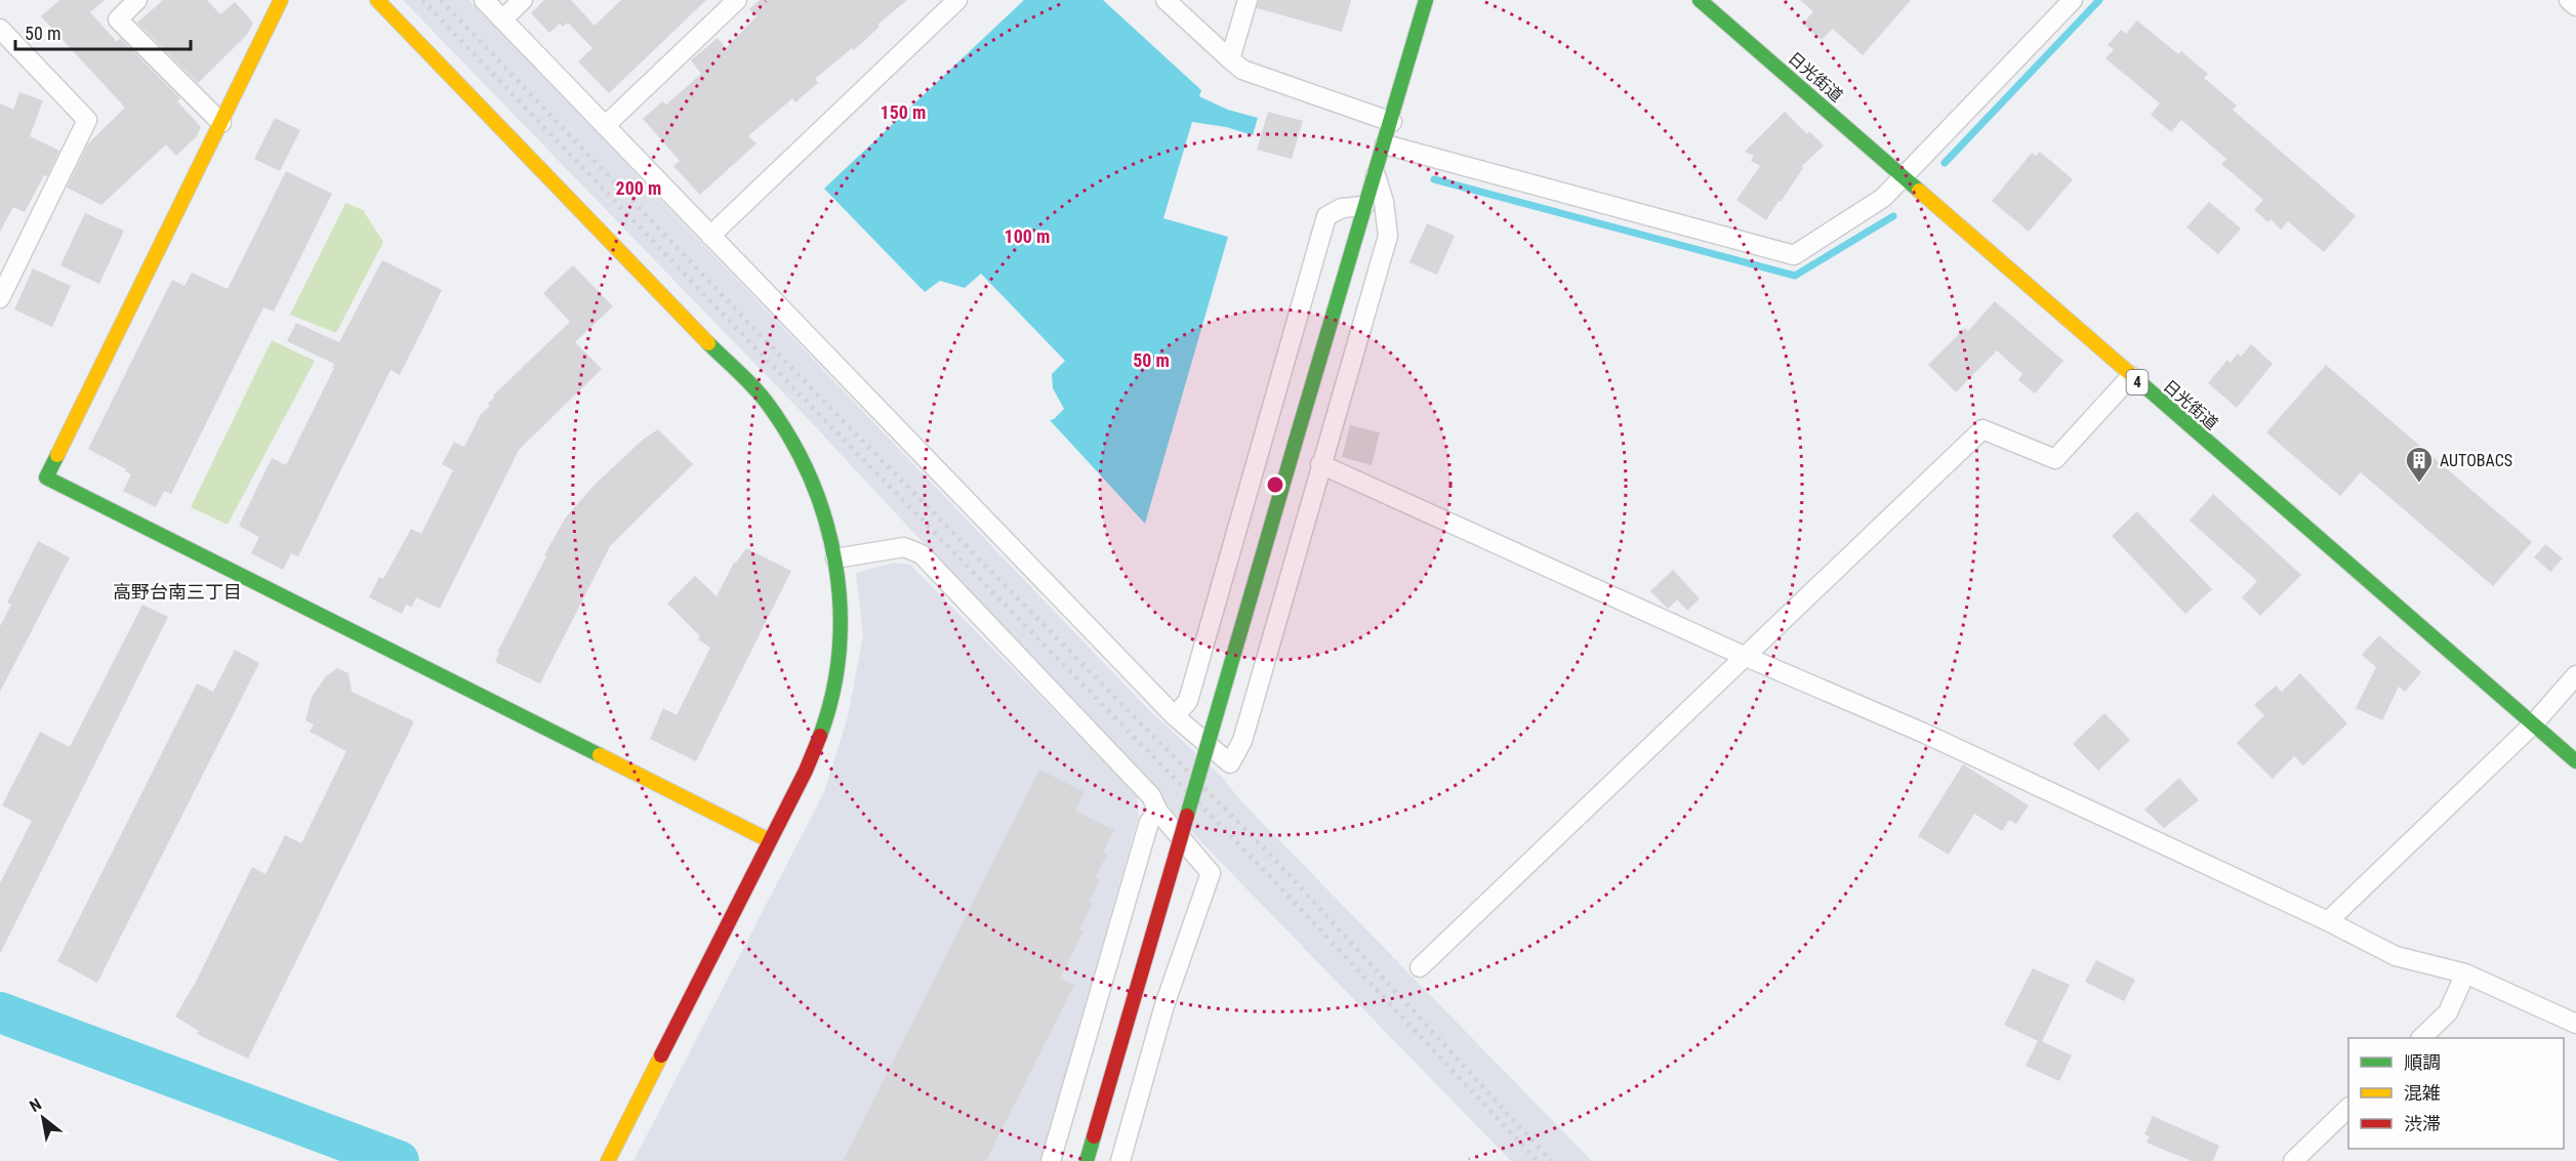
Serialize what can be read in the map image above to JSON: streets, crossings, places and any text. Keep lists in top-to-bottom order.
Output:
{
  "streets": {
    "main road": ["日光街道", "4"]
  },
  "districts": ["高野台南三丁目"],
  "places": {
    "building": ["AUTOBACS"]
  },
  "legend": ["順調", "混雑", "渋滞"],
  "scale_bar": "50 m",
  "north": "top left",
  "rings": [
    "150 m",
    "200 m",
    "100 m",
    "50 m"
  ]
}
